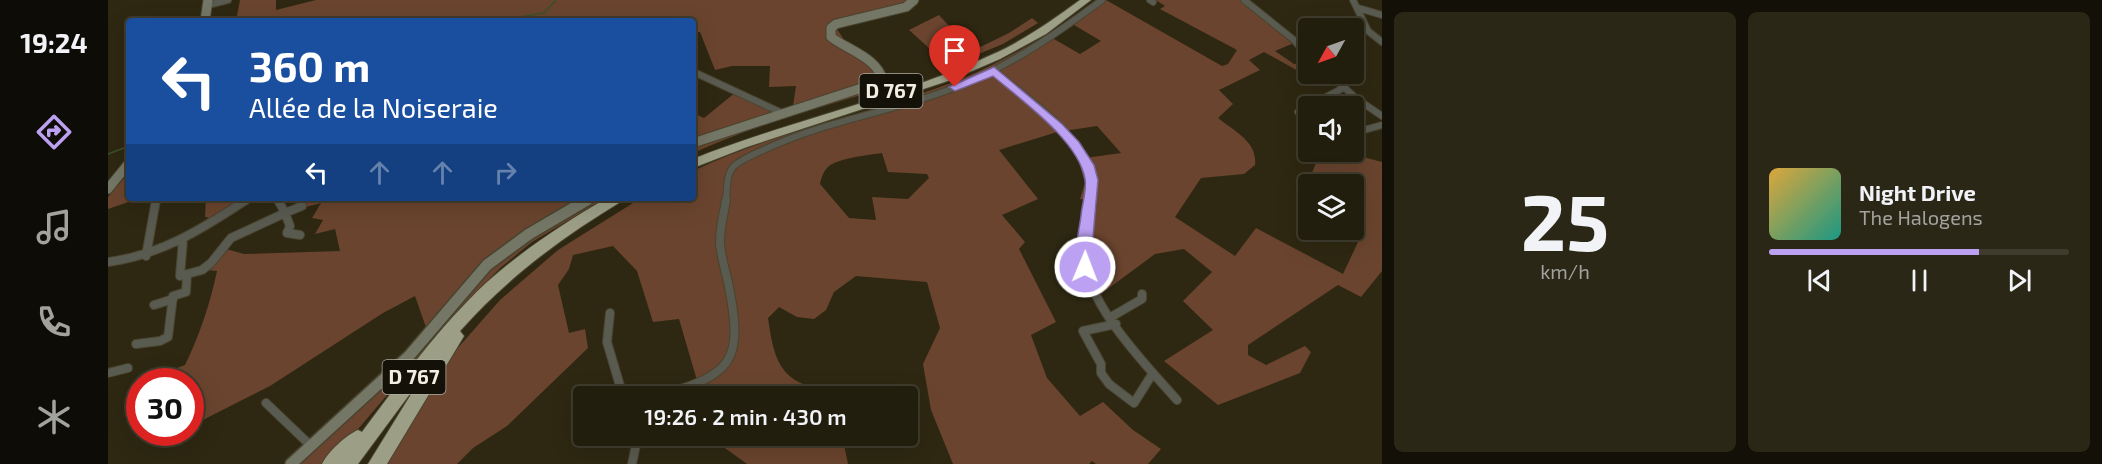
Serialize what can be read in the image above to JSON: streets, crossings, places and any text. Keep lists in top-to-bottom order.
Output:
{
  "streets": {
    "highway": ["D 767"]
  },
  "north": "bottom left",
  "page": {
    "tabs": "19:24",
    "tile": ["25", "km/h"],
    "turn": ["360 m", "Allée de la Noiseraie"],
    "song": ["Night Drive", "The Halogens"],
    "limit": "30",
    "trip": "19:26 · 2 min · 430 m"
  }
}
